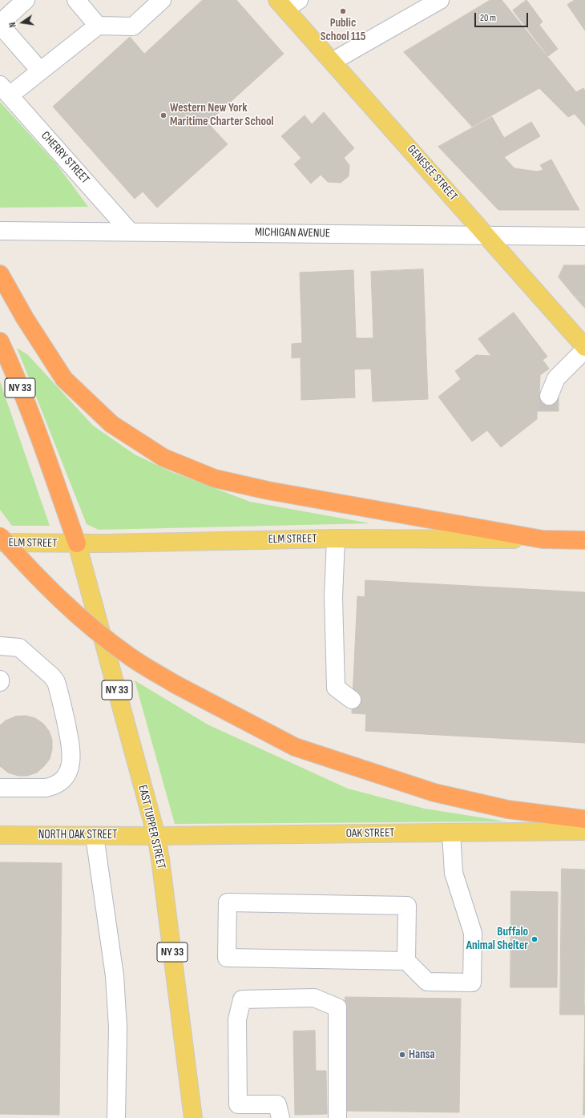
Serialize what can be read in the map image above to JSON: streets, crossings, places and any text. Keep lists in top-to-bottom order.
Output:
{
  "streets": {
    "highway": ["NY 33", "ELM STREET"],
    "main road": [
      "GENESEE STREET",
      "EAST TUPPER STREET",
      "OAK STREET",
      "NORTH OAK STREET"
    ],
    "street": ["CHERRY STREET", "MICHIGAN AVENUE"]
  },
  "crossings": [
    ["CHERRY STREET", "MICHIGAN AVENUE"],
    ["GENESEE STREET", "MICHIGAN AVENUE"],
    ["NY 33", "ELM STREET"],
    ["NY 33", "EAST TUPPER STREET"],
    ["ELM STREET", "EAST TUPPER STREET"],
    ["EAST TUPPER STREET", "OAK STREET"],
    ["EAST TUPPER STREET", "NORTH OAK STREET"],
    ["OAK STREET", "NORTH OAK STREET"]
  ],
  "places": [
    "Public School 115",
    "Western New York Maritime Charter School",
    "Buffalo Animal Shelter",
    "Hansa"
  ],
  "scale_bar": "20 m",
  "north": "left"
}
